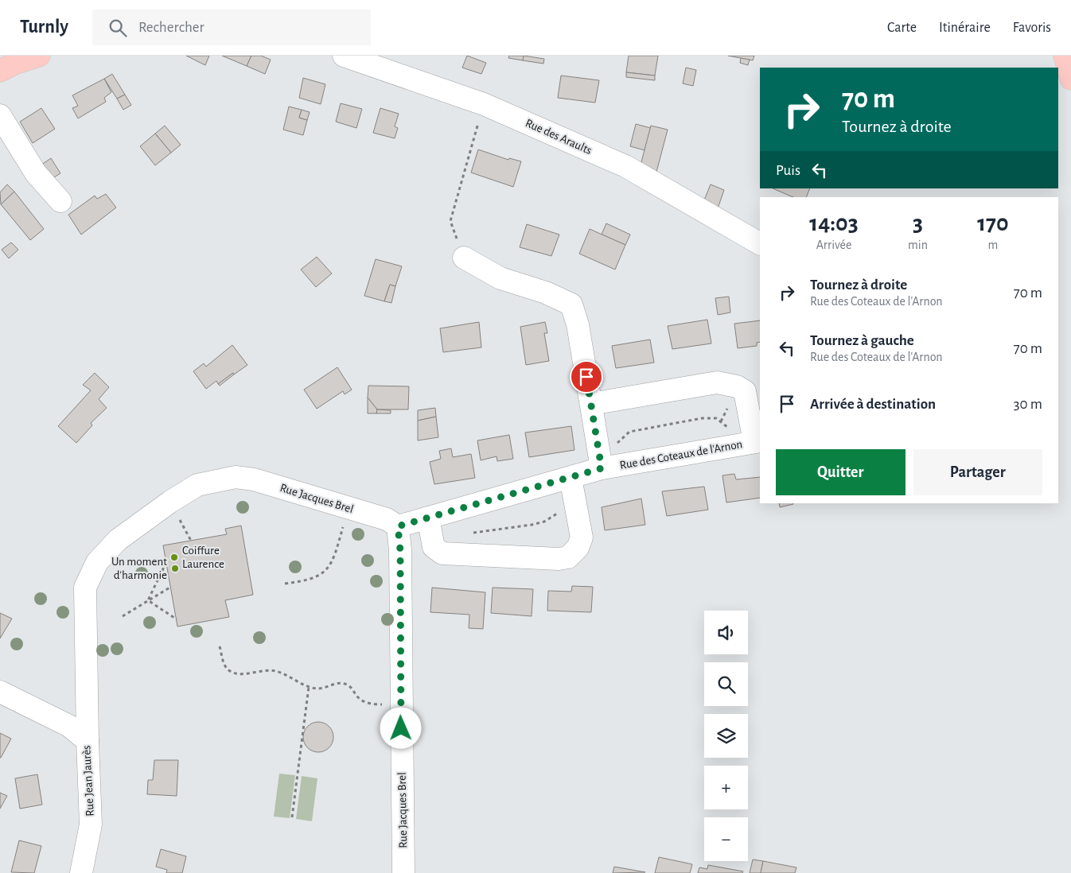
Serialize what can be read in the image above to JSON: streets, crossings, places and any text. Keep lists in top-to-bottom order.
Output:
{
  "streets": {
    "street": [
      "Rue des Araults",
      "Rue des Coteaux de l'Arnon",
      "Rue Jacques Brel",
      "Rue Jean Jaurès"
    ]
  },
  "crossings": [
    ["Rue des Coteaux de l'Arnon", "Rue Jacques Brel"],
    ["Rue Jacques Brel", "Rue Jean Jaurès"]
  ],
  "places": ["Coiffure Laurence", "Un moment d'harmonie"],
  "page": {
    "header": "Turnly",
    "search": "Rechercher",
    "nav": ["Carte", "Itinéraire", "Favoris"],
    "turn": ["70 m", "Tournez à droite"],
    "then": "Puis",
    "eta": [
      "14:03",
      "Arrivée",
      "3",
      "min",
      "170",
      "m"
    ],
    "list": [
      {
        "name": "Tournez à droite",
        "note": "Rue des Coteaux de l'Arnon",
        "value": "70 m"
      },
      {
        "name": "Tournez à gauche",
        "note": "Rue des Coteaux de l'Arnon",
        "value": "70 m"
      },
      {
        "name": "Arrivée à destination",
        "value": "30 m"
      }
    ],
    "buttons": ["Quitter", "Partager"],
    "map_buttons": ["+", "−"]
  }
}
